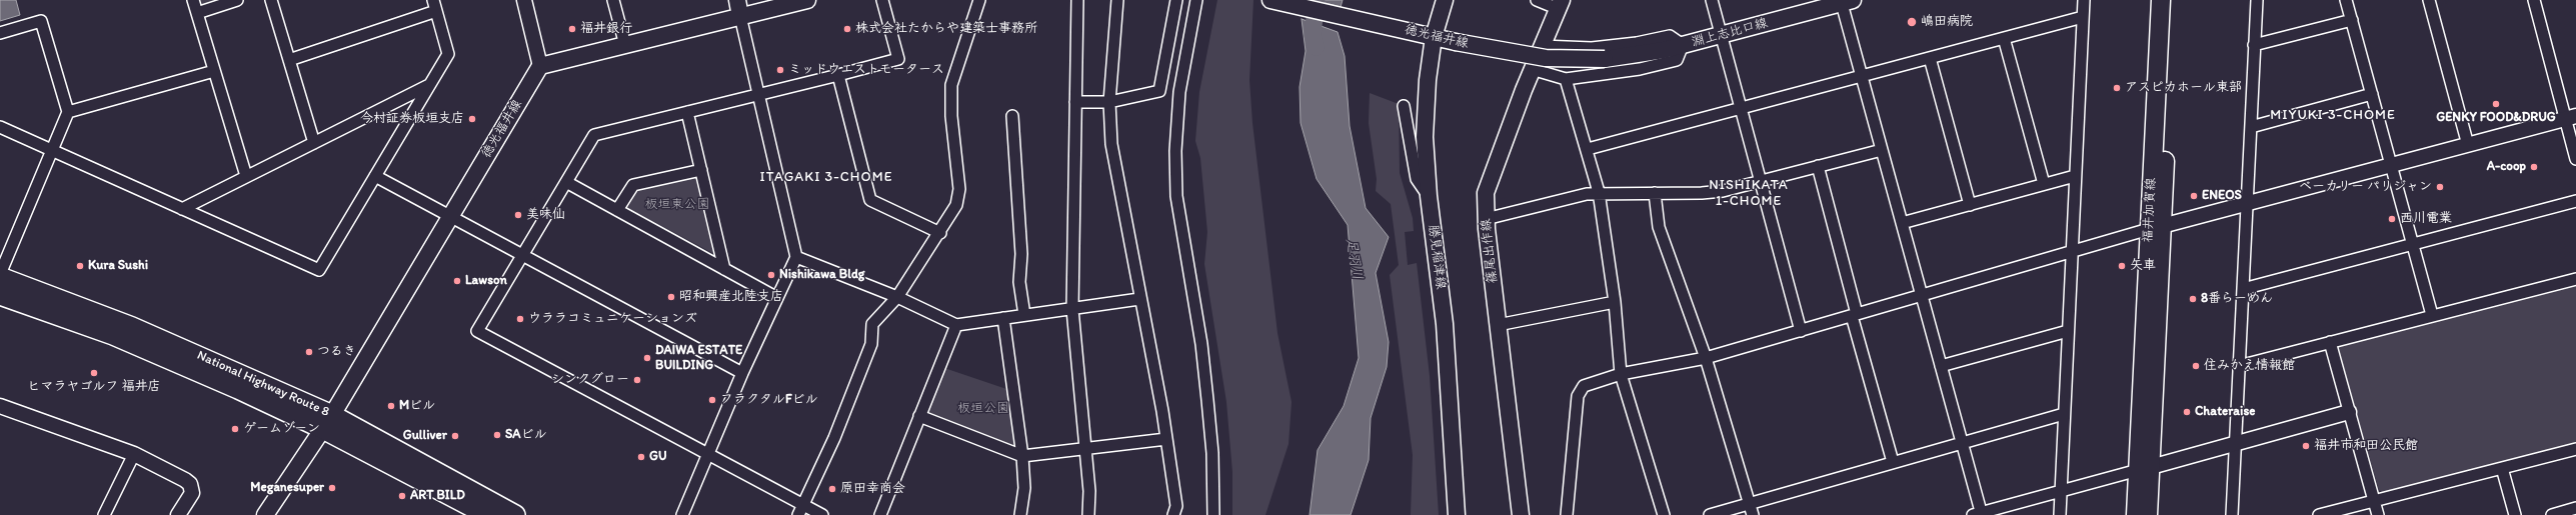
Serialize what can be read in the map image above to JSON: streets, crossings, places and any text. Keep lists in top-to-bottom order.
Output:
{
  "streets": {
    "highway": ["National Highway Route 8"],
    "main road": [
      "淵上志比口線",
      "徳光福井線",
      "福井加賀線",
      "篠尾出作線",
      "勝見稲津線"
    ]
  },
  "crossings": [
    ["淵上志比口線", "徳光福井線"],
    ["徳光福井線", "勝見稲津線"],
    ["徳光福井線", "National Highway Route 8"]
  ],
  "districts": ["MIYUKI 3-CHOME", "ITAGAKI 3-CHOME", "NISHIKATA 1-CHOME"],
  "water": ["足羽川"],
  "parks": ["板垣東公園", "板垣公園"],
  "places": [
    "嶋田病院",
    "福井銀行",
    "株式会社たからや建築士事務所",
    "ミッドウエストモータース",
    "アスピカホール東部",
    "GENKY FOOD&DRUG",
    "今村証券板垣支店",
    "A-coop",
    "ベーカリー パリジャン",
    "ENEOS",
    "美味仙",
    "西川電業",
    "Kura Sushi",
    "矢車",
    "Nishikawa Bldg",
    "Lawson",
    "昭和興産北陸支店",
    "8番らーめん",
    "ウララコミュニケーションズ",
    "つるき",
    "DAIWA ESTATE BUILDING",
    "住みかえ情報館",
    "ヒマラヤゴルフ 福井店",
    "シンクグロー",
    "フラクタルFビル",
    "Mビル",
    "Chateraise",
    "ゲームゾーン",
    "SAビル",
    "Gulliver",
    "福井市和田公民館",
    "GU",
    "Meganesuper",
    "原田幸商会",
    "ART BILD"
  ]
}
